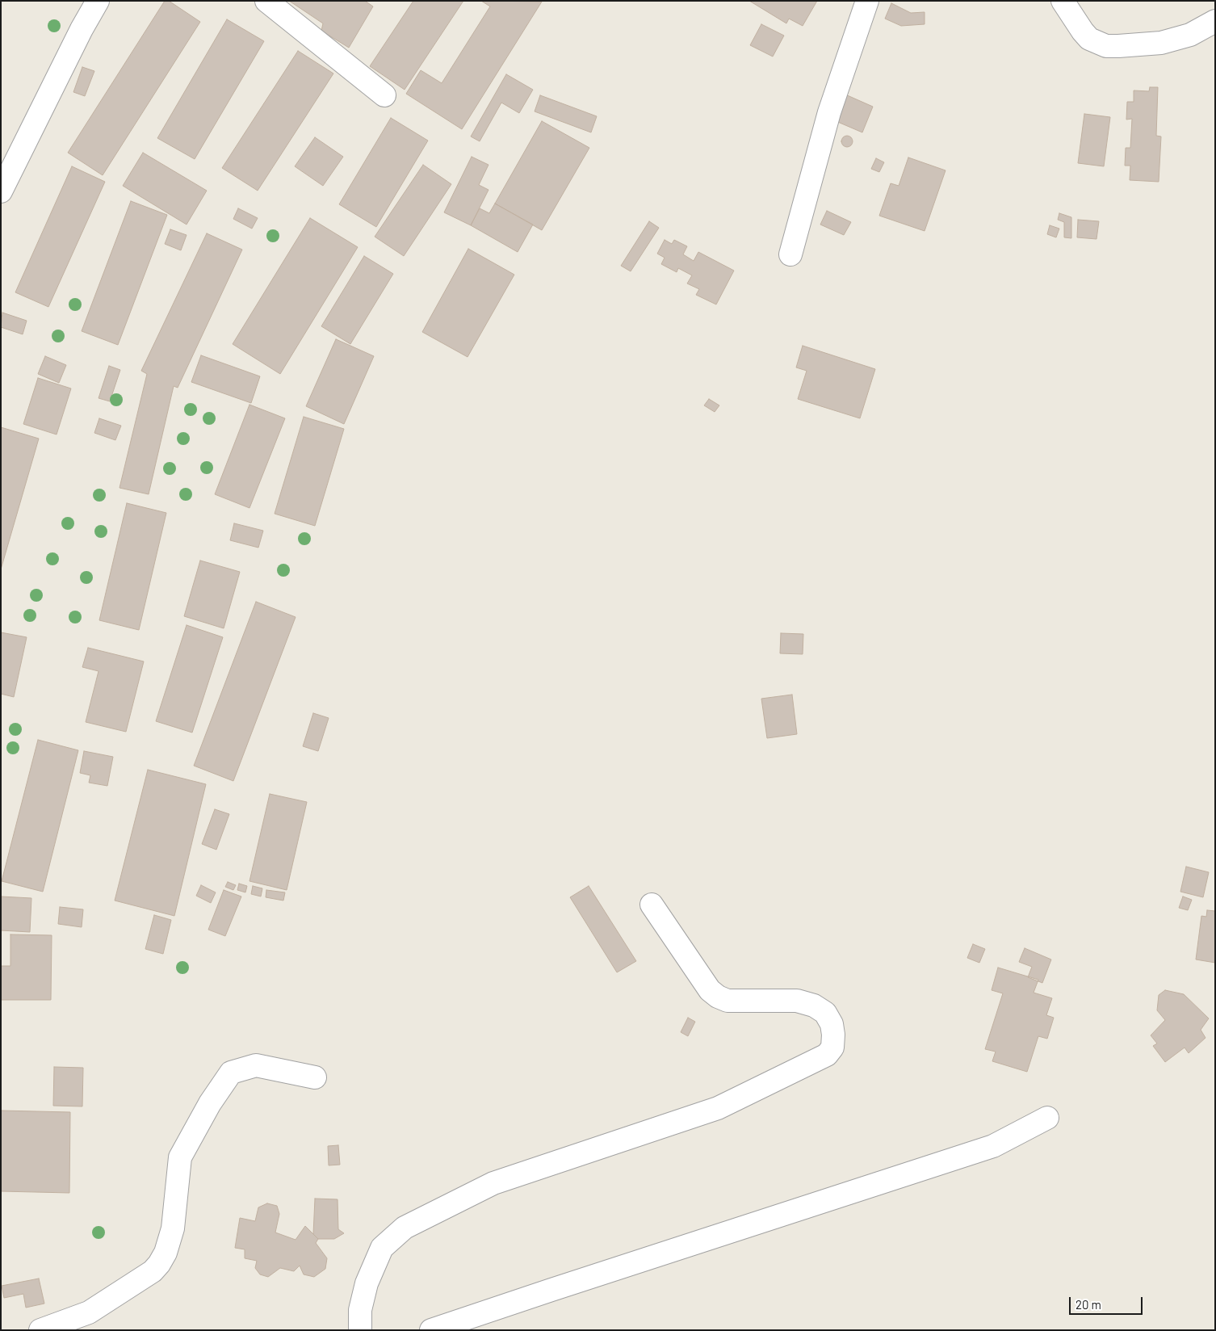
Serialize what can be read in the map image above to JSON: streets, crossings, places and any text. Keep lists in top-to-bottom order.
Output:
{
  "scale_bar": "20 m"
}
